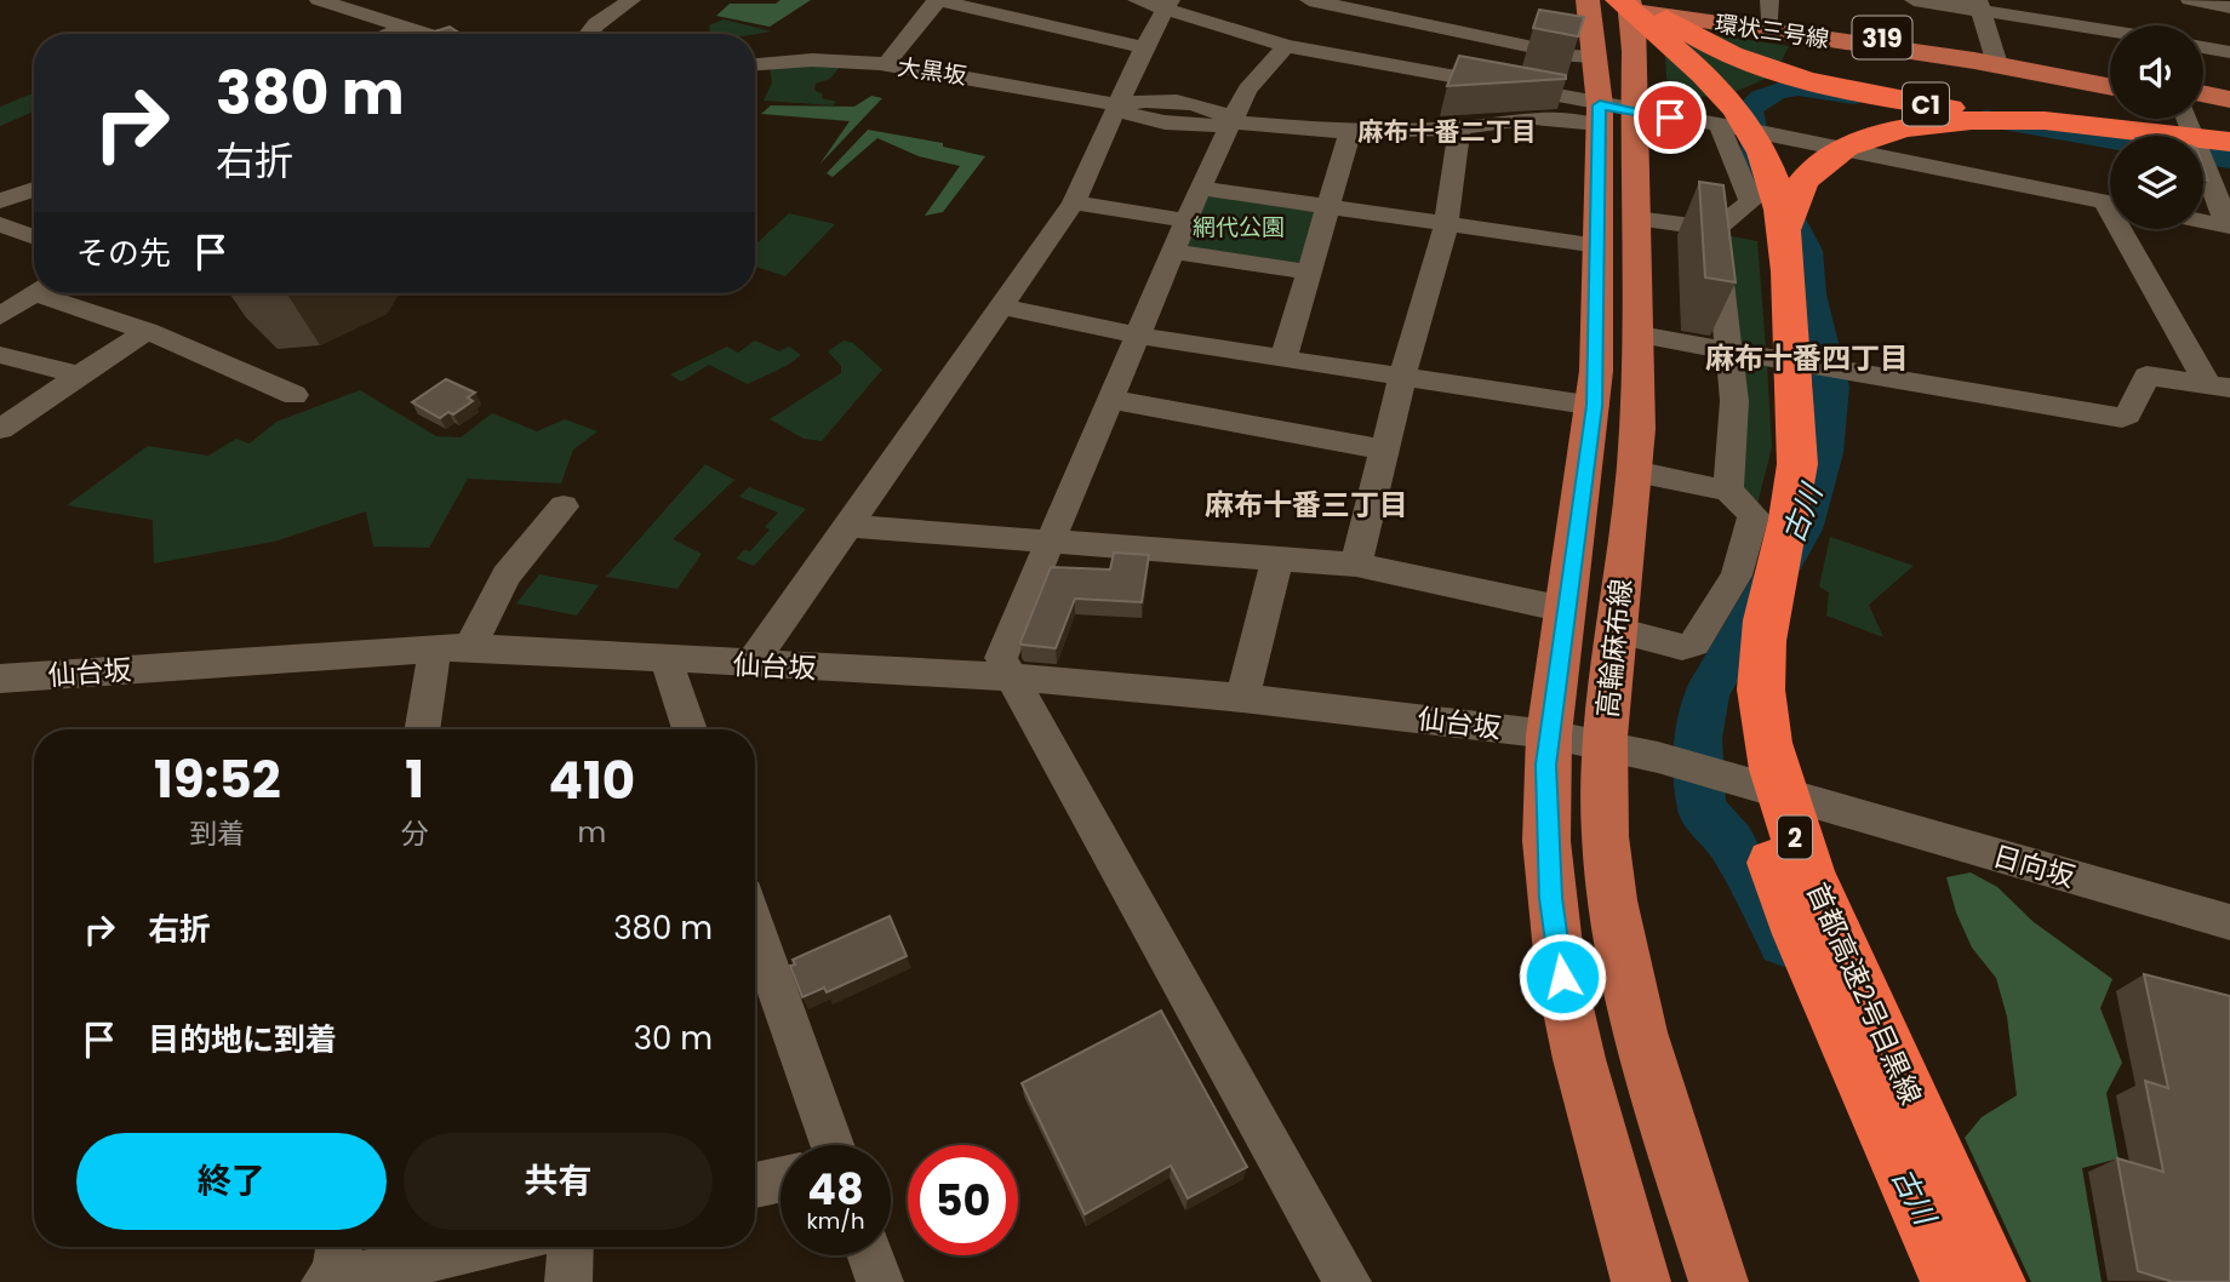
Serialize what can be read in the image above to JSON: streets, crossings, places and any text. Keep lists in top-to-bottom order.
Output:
{
  "streets": {
    "highway": ["C1", "2", "首都高速2号目黒線"],
    "main road": ["環状三号線", "319", "高輪麻布線"],
    "street": ["大黒坂", "仙台坂", "日向坂"]
  },
  "crossings": [
    ["環状三号線", "C1"],
    ["環状三号線", "高輪麻布線"],
    ["環状三号線", "首都高速2号目黒線"],
    ["大黒坂", "高輪麻布線"],
    ["C1", "高輪麻布線"],
    ["C1", "首都高速2号目黒線"],
    ["高輪麻布線", "仙台坂"],
    ["高輪麻布線", "日向坂"],
    ["高輪麻布線", "首都高速2号目黒線"],
    ["仙台坂", "日向坂"]
  ],
  "districts": ["麻布十番二丁目", "麻布十番四丁目", "麻布十番三丁目"],
  "water": ["古川"],
  "parks": ["網代公園"],
  "page": {
    "turn": ["380 m", "右折"],
    "then": "その先",
    "eta": [
      "19:52",
      "到着",
      "1",
      "分",
      "410",
      "m"
    ],
    "list": [
      {
        "name": "右折",
        "value": "380 m"
      },
      {
        "name": "目的地に到着",
        "value": "30 m"
      }
    ],
    "buttons": ["終了", "共有"],
    "speed": "48 km/h",
    "limit": "50"
  }
}
